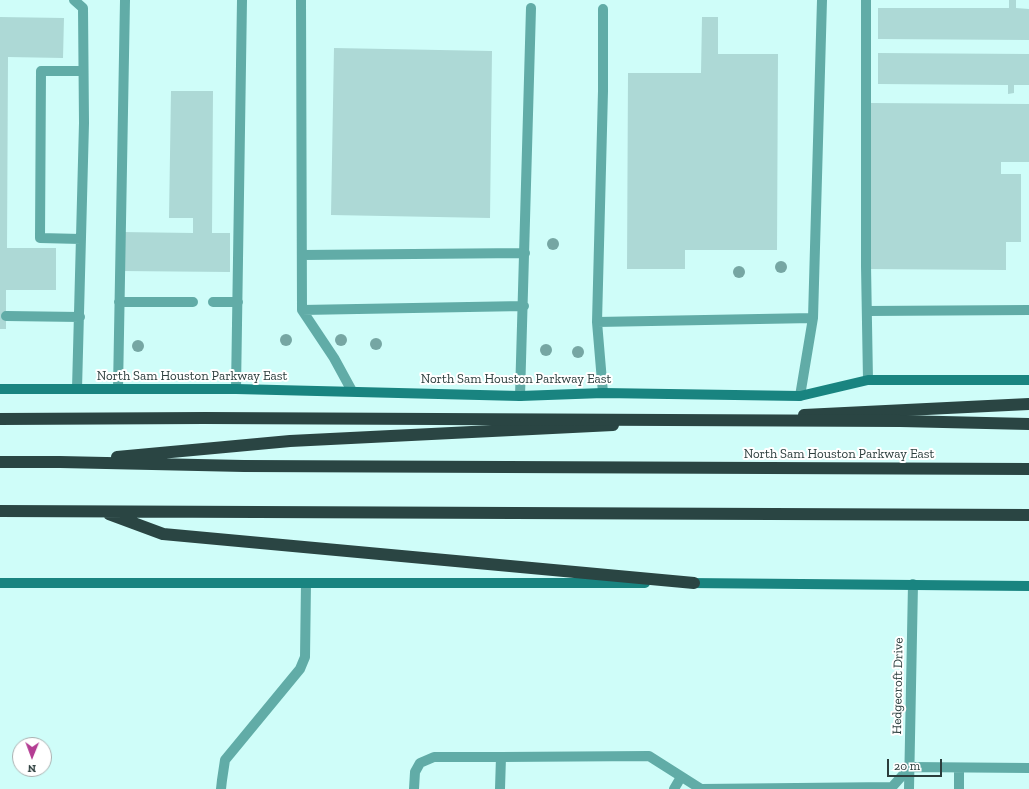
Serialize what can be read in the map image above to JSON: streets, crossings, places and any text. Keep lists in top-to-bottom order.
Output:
{
  "streets": {
    "highway": ["North Sam Houston Parkway East"],
    "street": ["Hedgecroft Drive"]
  },
  "scale_bar": "20 m",
  "north": "bottom"
}
